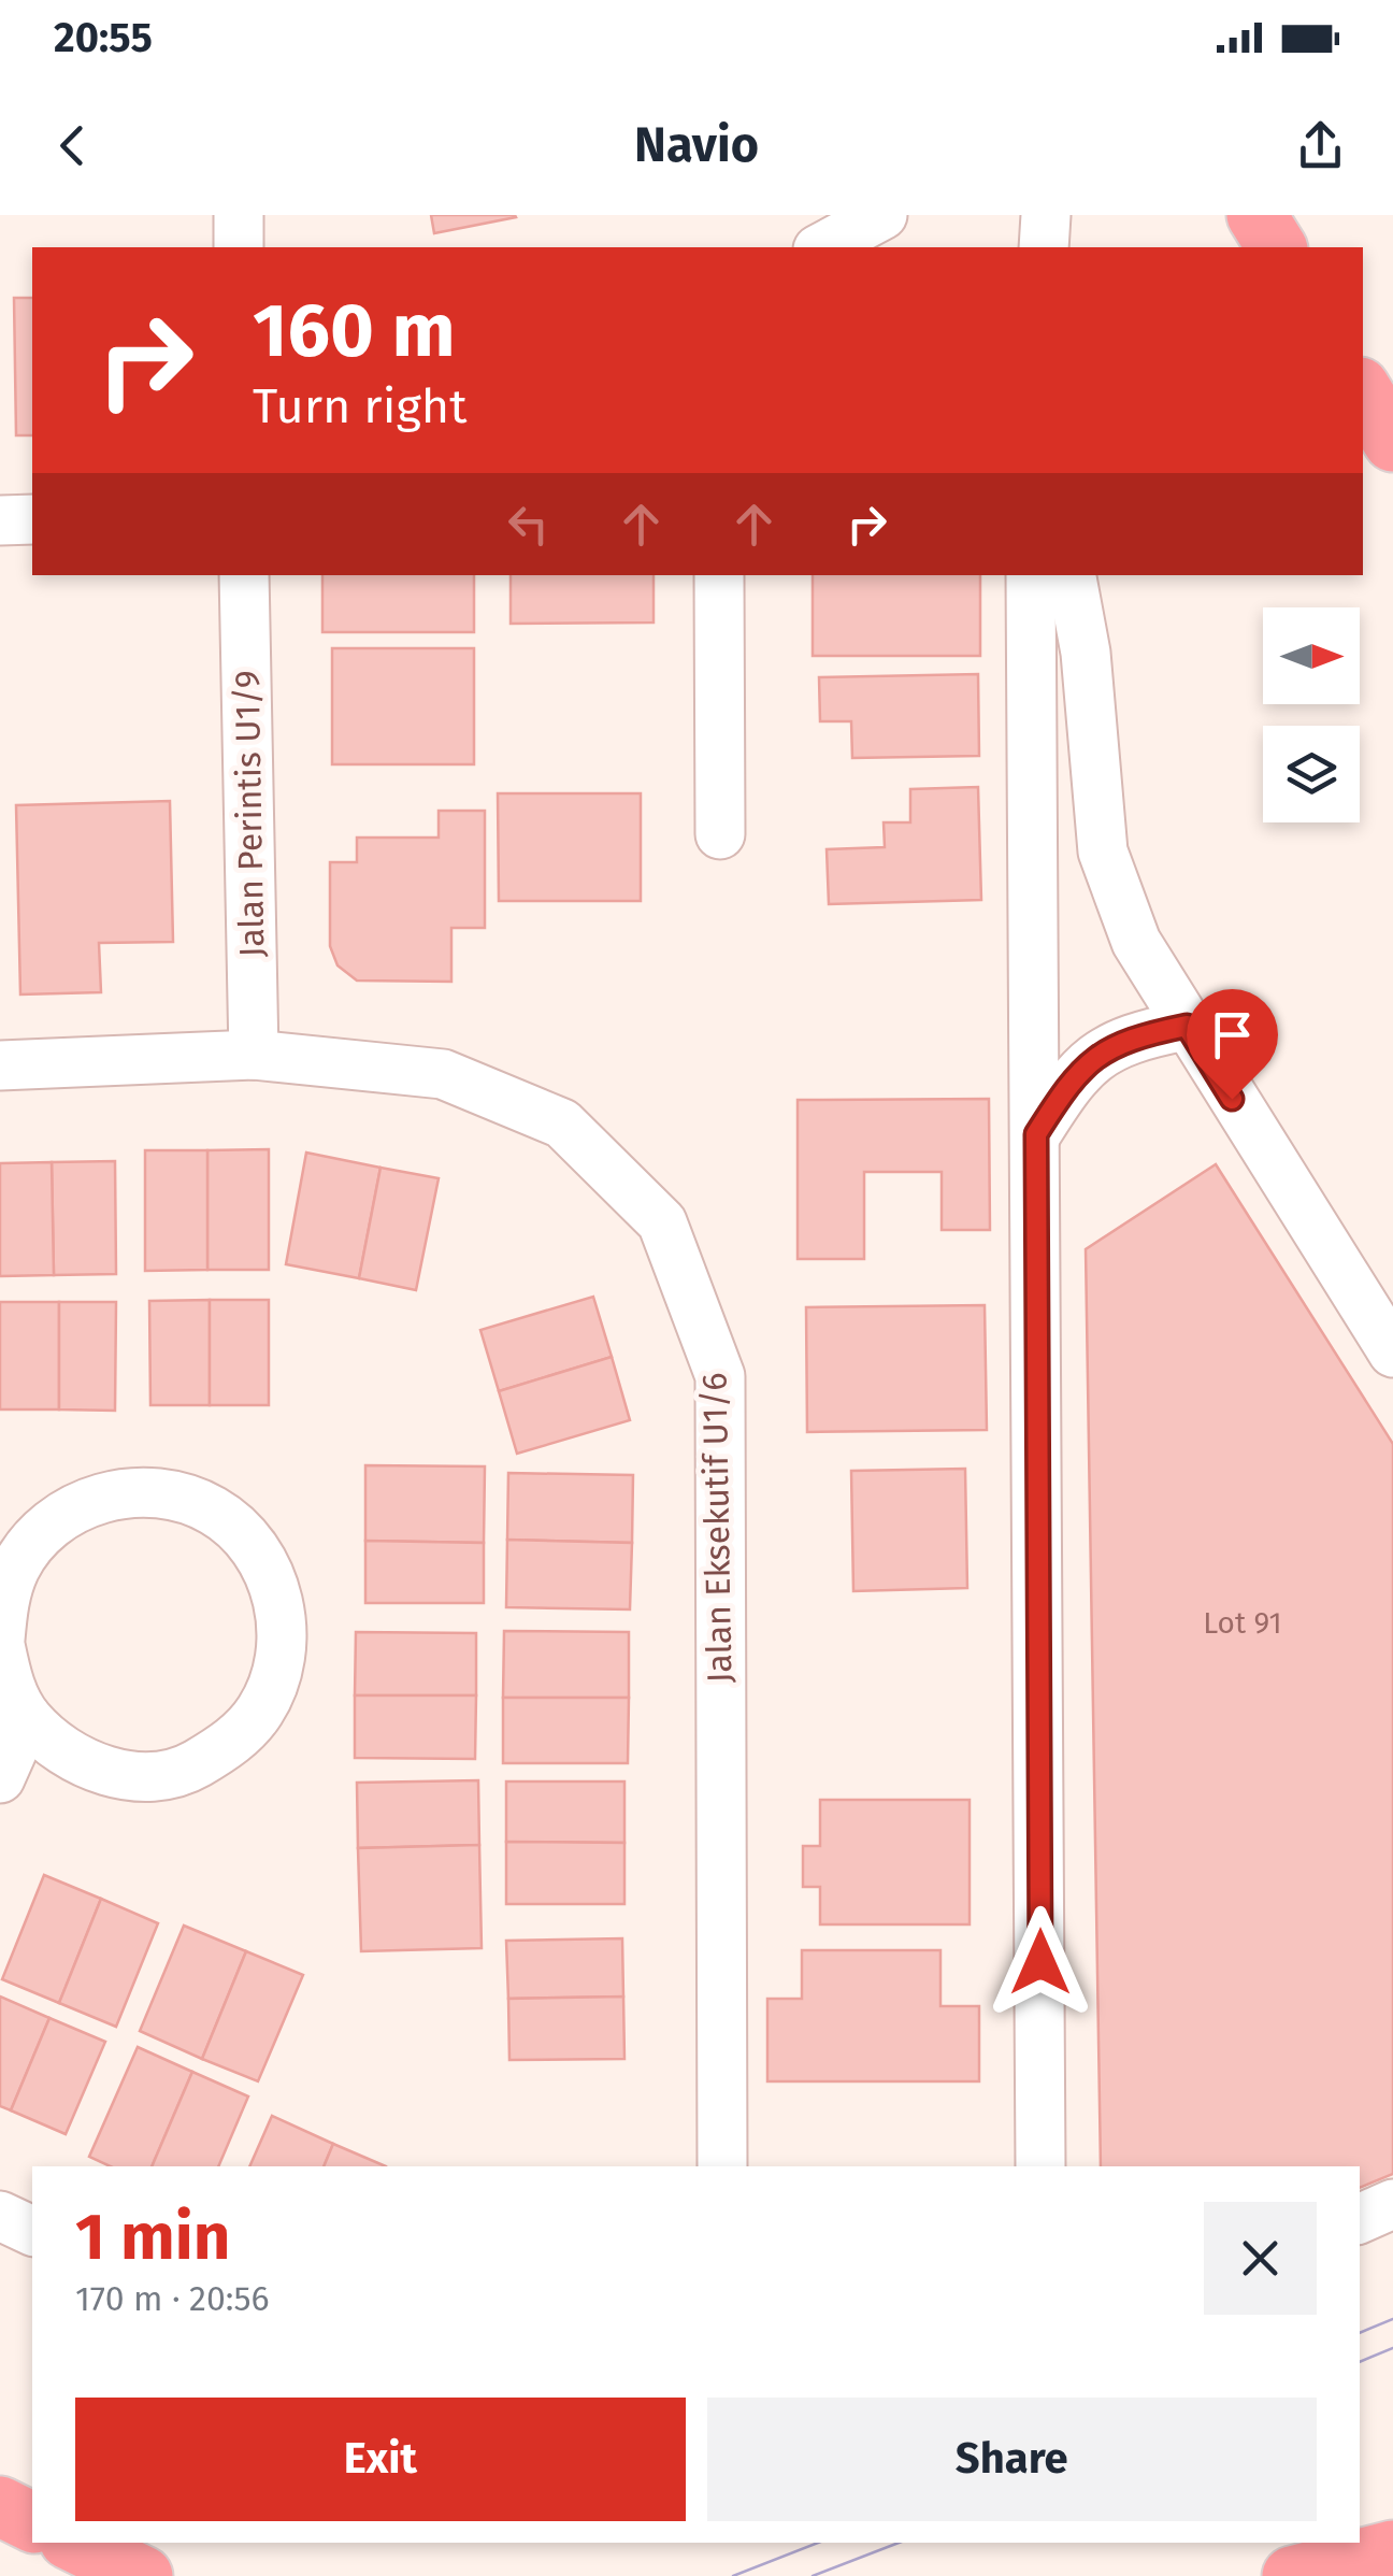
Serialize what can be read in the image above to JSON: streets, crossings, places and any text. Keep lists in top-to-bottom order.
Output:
{
  "streets": {
    "street": ["Jalan Perintis U1/9", "Jalan Eksekutif U1/6"]
  },
  "crossings": [
    ["Jalan Perintis U1/9", "Jalan Eksekutif U1/6"]
  ],
  "house_numbers": ["Lot 91"],
  "north": "right",
  "page": {
    "status": "20:55",
    "header": "Navio",
    "turn": ["160 m", "Turn right"],
    "heading": ["1 min", "170 m · 20:56"],
    "buttons": ["Exit", "Share"]
  }
}
